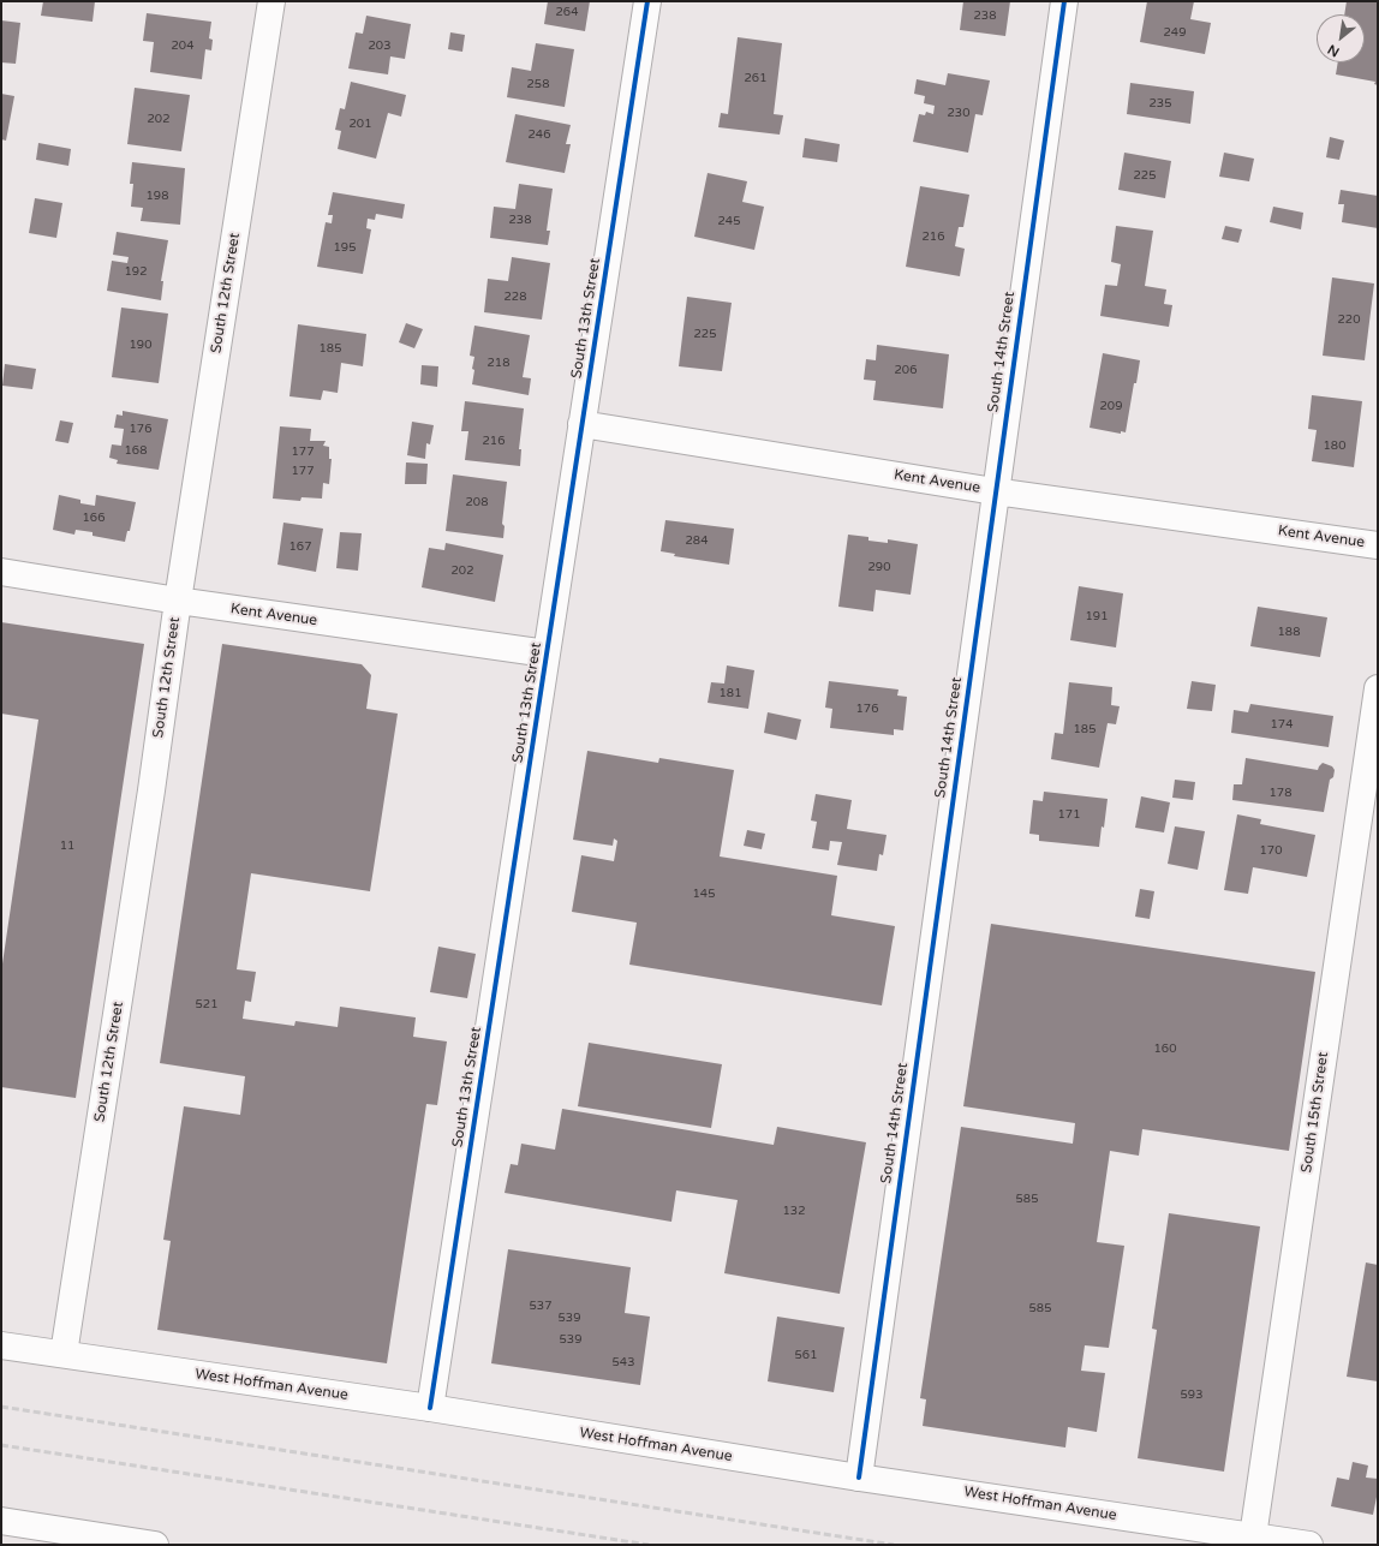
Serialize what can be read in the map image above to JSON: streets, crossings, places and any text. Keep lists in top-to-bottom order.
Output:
{
  "streets": {
    "street": [
      "South 12th Street",
      "South 13th Street",
      "South 14th Street",
      "Kent Avenue",
      "South 15th Street",
      "West Hoffman Avenue"
    ]
  },
  "crossings": [
    ["South 12th Street", "Kent Avenue"],
    ["South 12th Street", "West Hoffman Avenue"],
    ["South 13th Street", "Kent Avenue"],
    ["South 13th Street", "West Hoffman Avenue"],
    ["South 14th Street", "Kent Avenue"],
    ["South 14th Street", "West Hoffman Avenue"],
    ["South 15th Street", "West Hoffman Avenue"]
  ],
  "house_numbers": [
    "264",
    "238",
    "249",
    "204",
    "203",
    "261",
    "258",
    "235",
    "230",
    "202",
    "201",
    "246",
    "225",
    "198",
    "238",
    "245",
    "216",
    "195",
    "192",
    "228",
    "220",
    "225",
    "190",
    "185",
    "218",
    "206",
    "209",
    "176",
    "216",
    "180",
    "168",
    "177",
    "177",
    "208",
    "166",
    "284",
    "167",
    "290",
    "202",
    "191",
    "188",
    "181",
    "176",
    "174",
    "185",
    "178",
    "171",
    "11",
    "170",
    "145",
    "521",
    "160",
    "585",
    "132",
    "537",
    "585",
    "539",
    "539",
    "561",
    "543",
    "593"
  ],
  "north": "bottom left"
}
